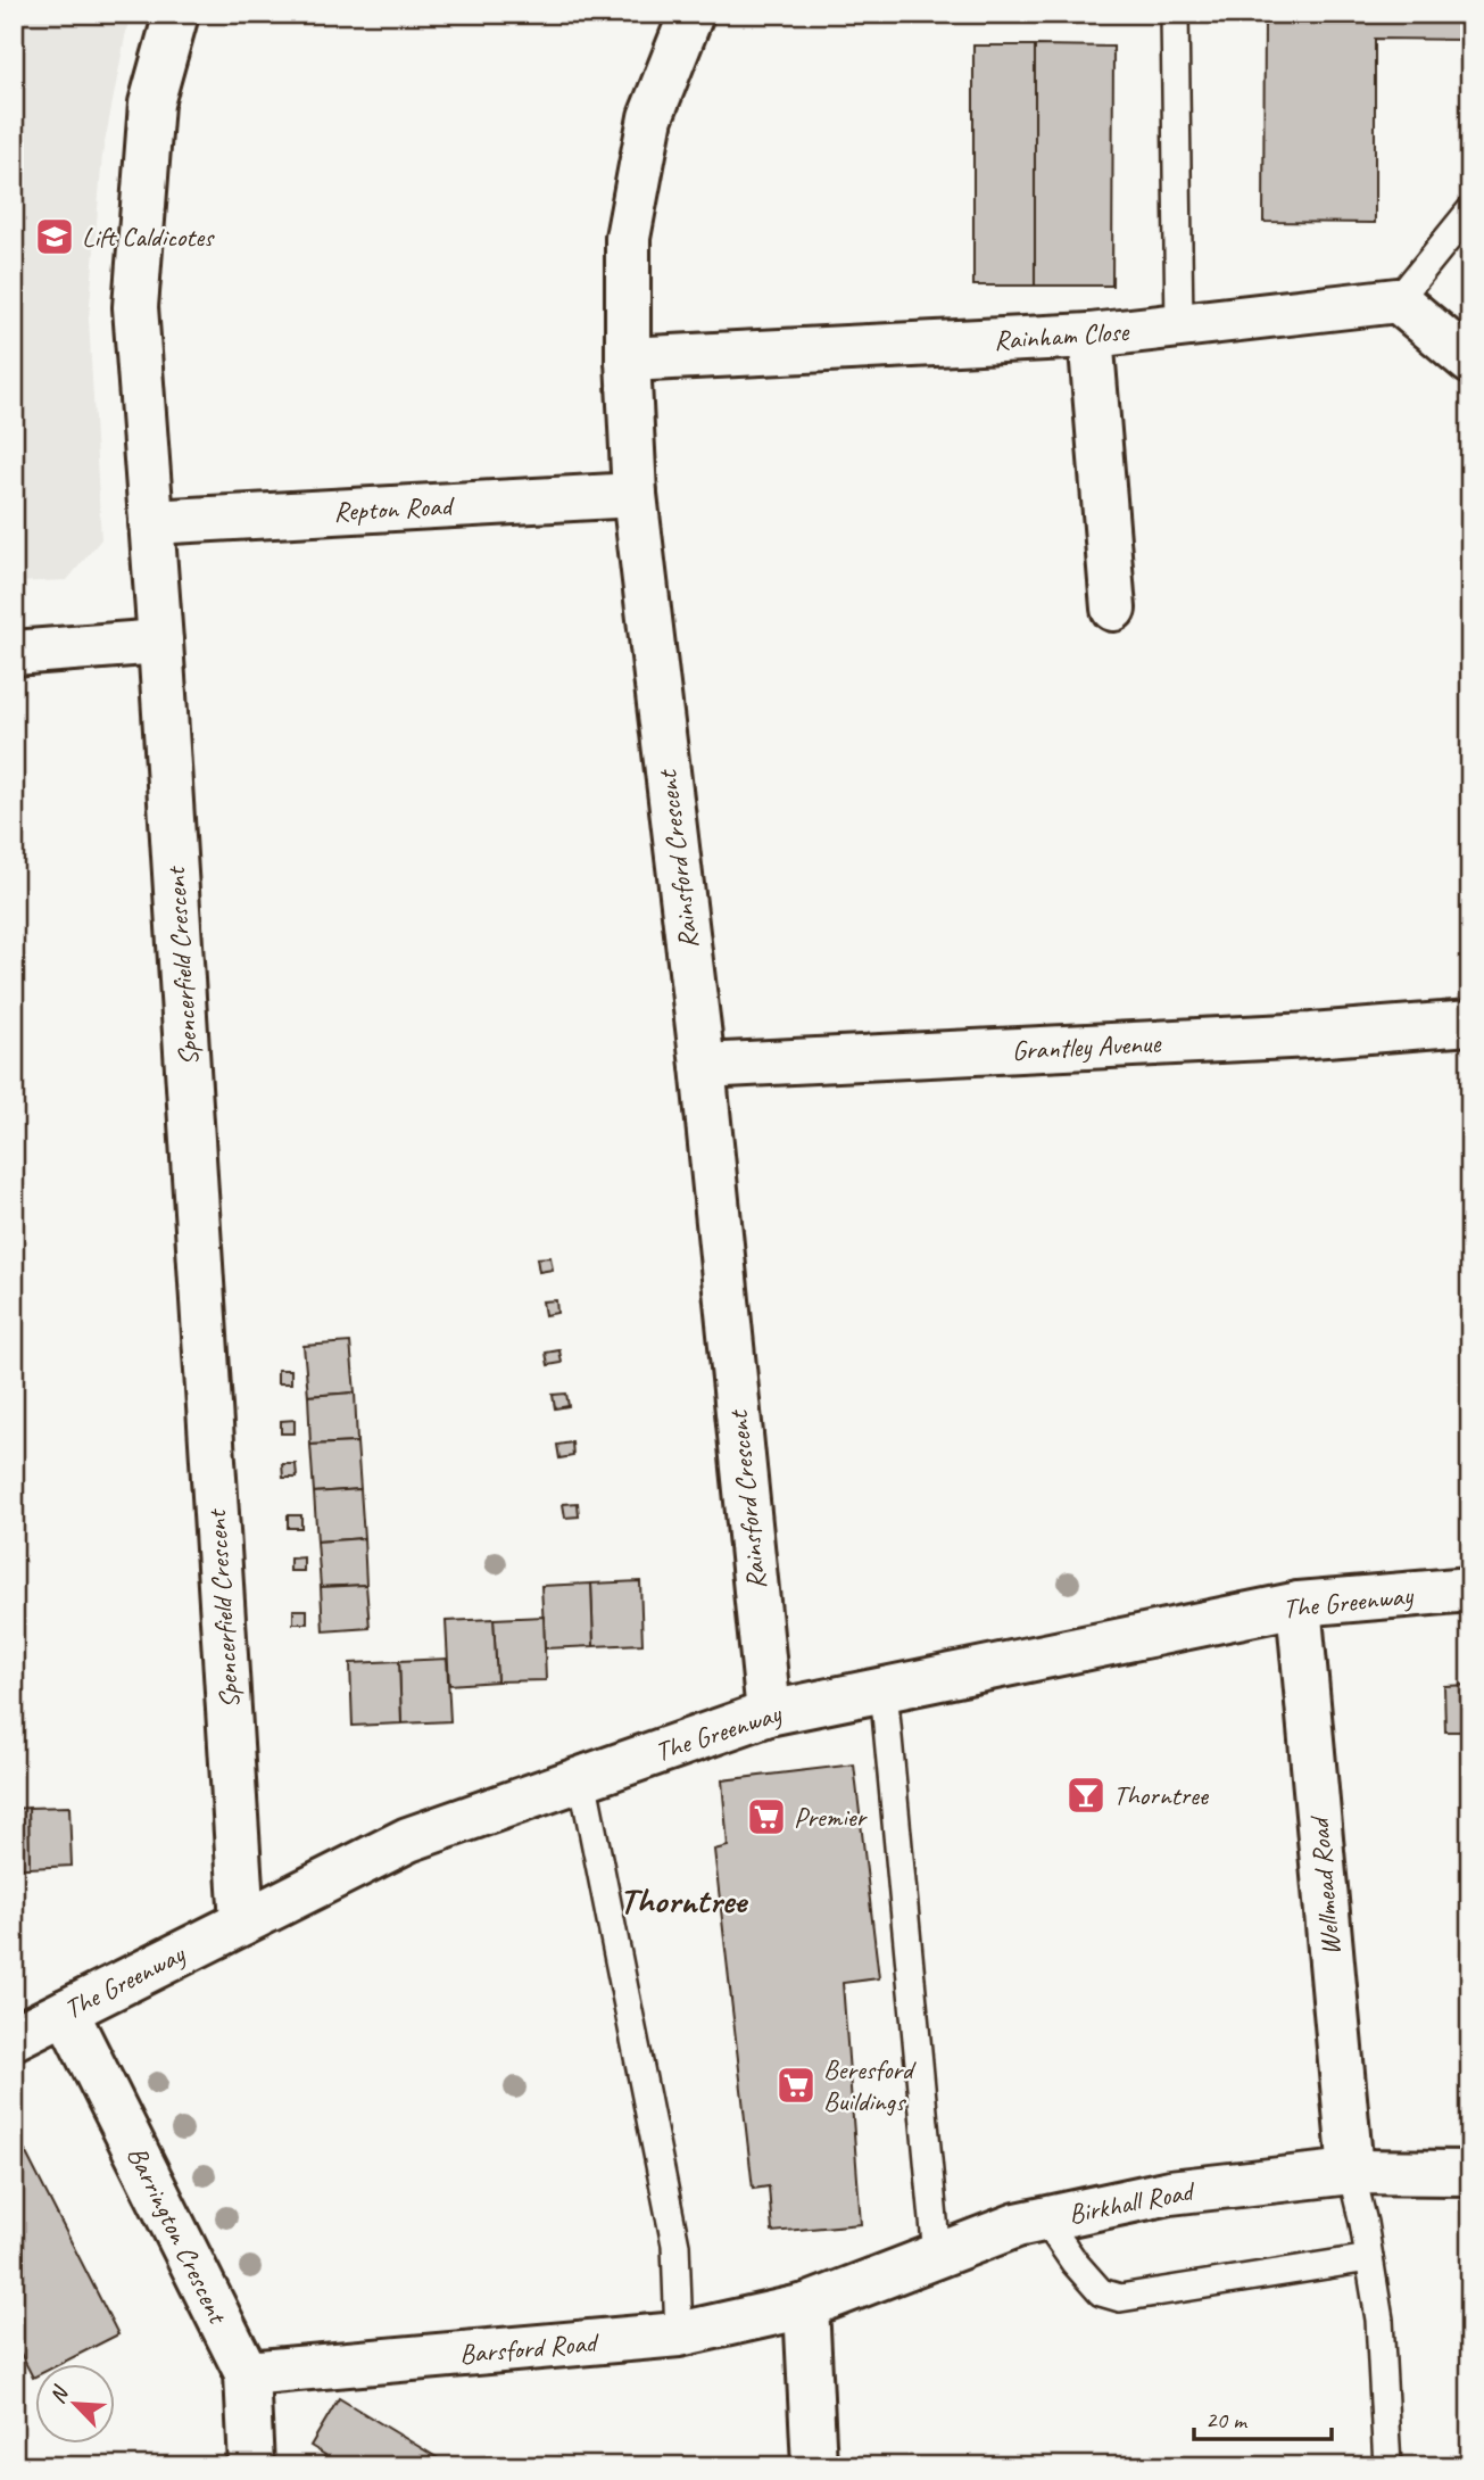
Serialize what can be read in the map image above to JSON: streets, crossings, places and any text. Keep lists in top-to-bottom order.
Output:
{
  "streets": {
    "street": [
      "Rainham Close",
      "Repton Road",
      "Rainsford Crescent",
      "Spencerfield Crescent",
      "Grantley Avenue",
      "The Greenway",
      "Wellmead Road",
      "Birkhall Road",
      "Barrington Crescent",
      "Barsford Road"
    ]
  },
  "crossings": [
    ["Rainham Close", "Rainsford Crescent"],
    ["Repton Road", "Rainsford Crescent"],
    ["Repton Road", "Spencerfield Crescent"],
    ["Rainsford Crescent", "Grantley Avenue"],
    ["Rainsford Crescent", "The Greenway"],
    ["Spencerfield Crescent", "The Greenway"],
    ["The Greenway", "Wellmead Road"],
    ["The Greenway", "Barrington Crescent"],
    ["Wellmead Road", "Birkhall Road"],
    ["Birkhall Road", "Barsford Road"],
    ["Barrington Crescent", "Barsford Road"]
  ],
  "districts": ["Thorntree"],
  "places": {
    "school or university": ["Lift Caldicotes"],
    "bar": ["Thorntree"],
    "supermarket": ["Premier", "Beresford Buildings"]
  },
  "scale_bar": "20 m",
  "north": "top left"
}
